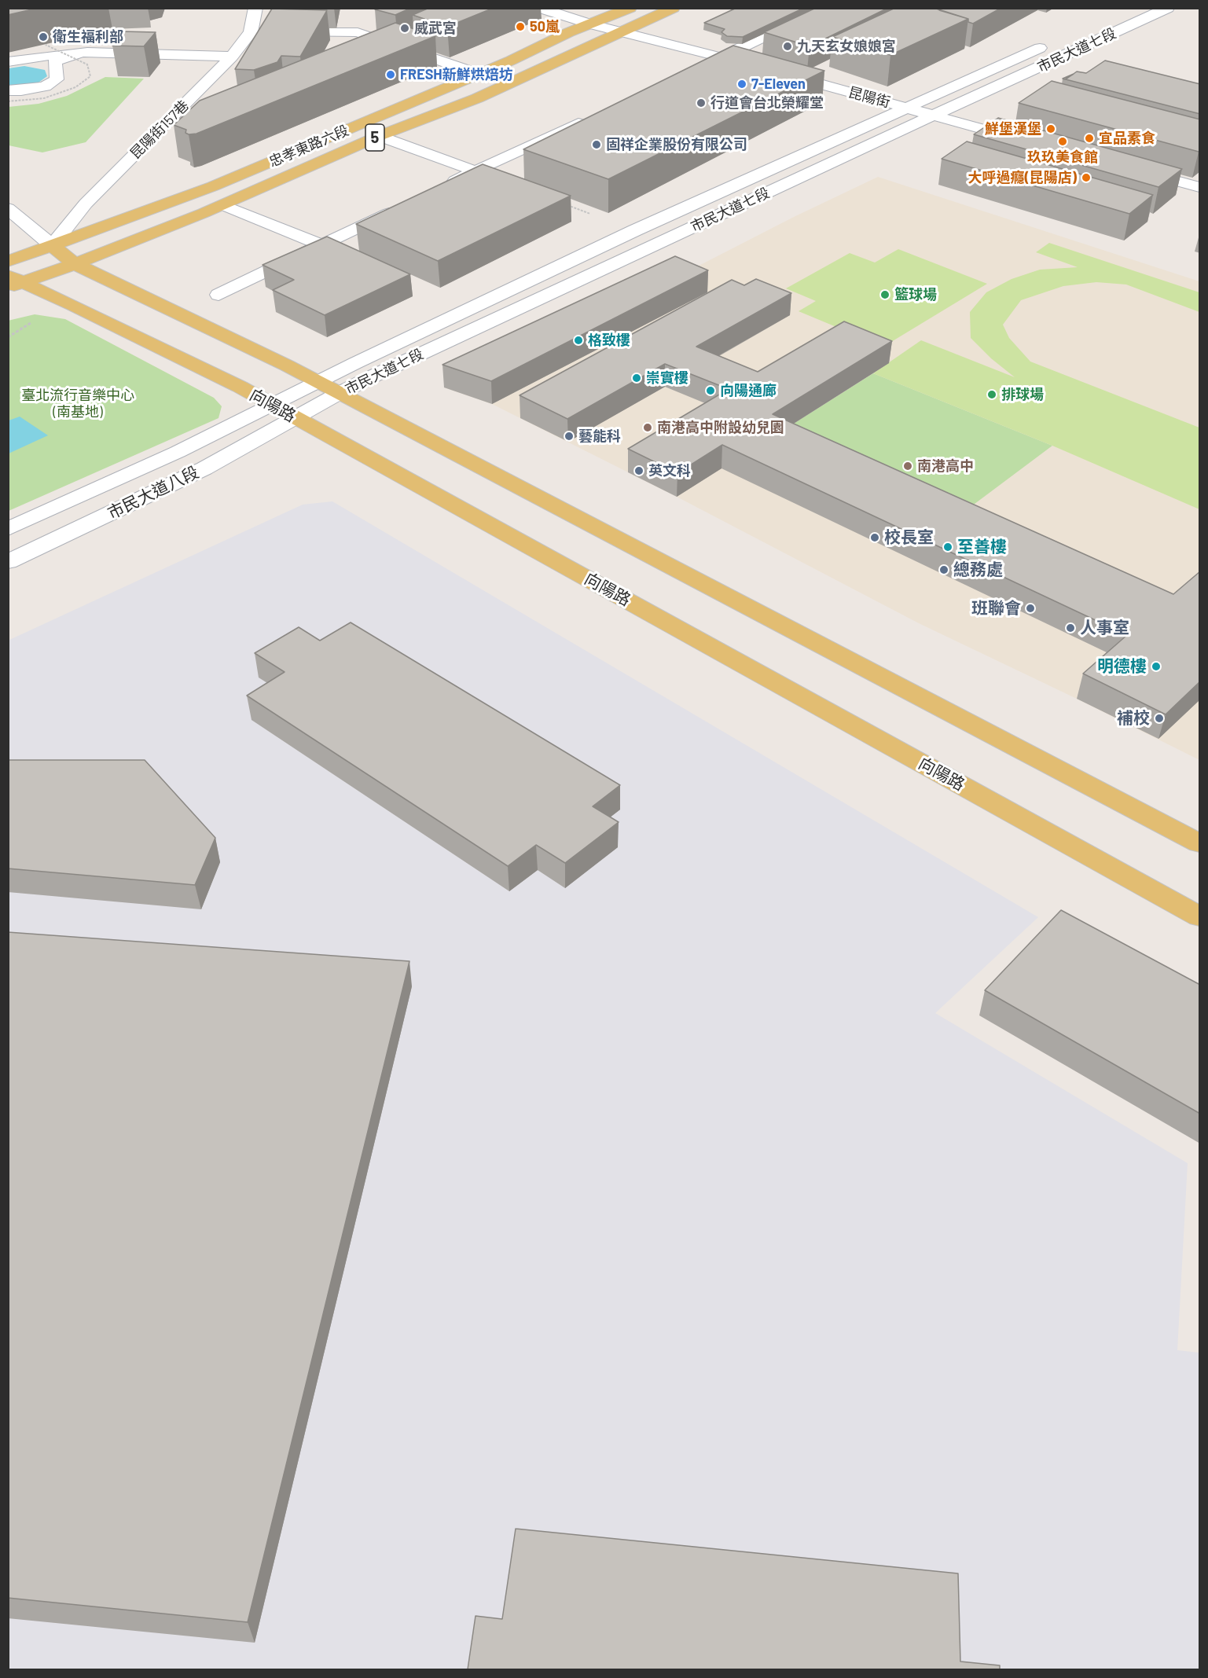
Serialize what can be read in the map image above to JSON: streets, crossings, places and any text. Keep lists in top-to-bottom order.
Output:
{
  "streets": {
    "main road": ["5", "忠孝東路六段", "向陽路"],
    "street": [
      "市民大道七段",
      "昆陽街",
      "昆陽街157巷",
      "市民大道八段"
    ]
  },
  "crossings": [
    ["市民大道七段", "昆陽街"],
    ["市民大道七段", "向陽路"],
    ["市民大道七段", "市民大道八段"],
    ["昆陽街157巷", "忠孝東路六段"],
    ["5", "忠孝東路六段"],
    ["5", "向陽路"],
    ["向陽路", "市民大道八段"]
  ],
  "parks": ["臺北流行音樂中心 (南基地)"],
  "places": [
    "50嵐",
    "威武宮",
    "衛生福利部",
    "九天玄女娘娘宮",
    "FRESH新鮮烘焙坊",
    "7-Eleven",
    "行道會台北榮耀堂",
    "鮮堡漢堡",
    "宜品素食",
    "玖玖美食館",
    "固祥企業股份有限公司",
    "大呼過癮(昆陽店)",
    "籃球場",
    "格致樓",
    "崇實樓",
    "向陽通廊",
    "排球場",
    "南港高中附設幼兒園",
    "藝能科",
    "南港高中",
    "英文科",
    "校長室",
    "至善樓",
    "總務處",
    "班聯會",
    "人事室",
    "明德樓",
    "補校"
  ]
}
